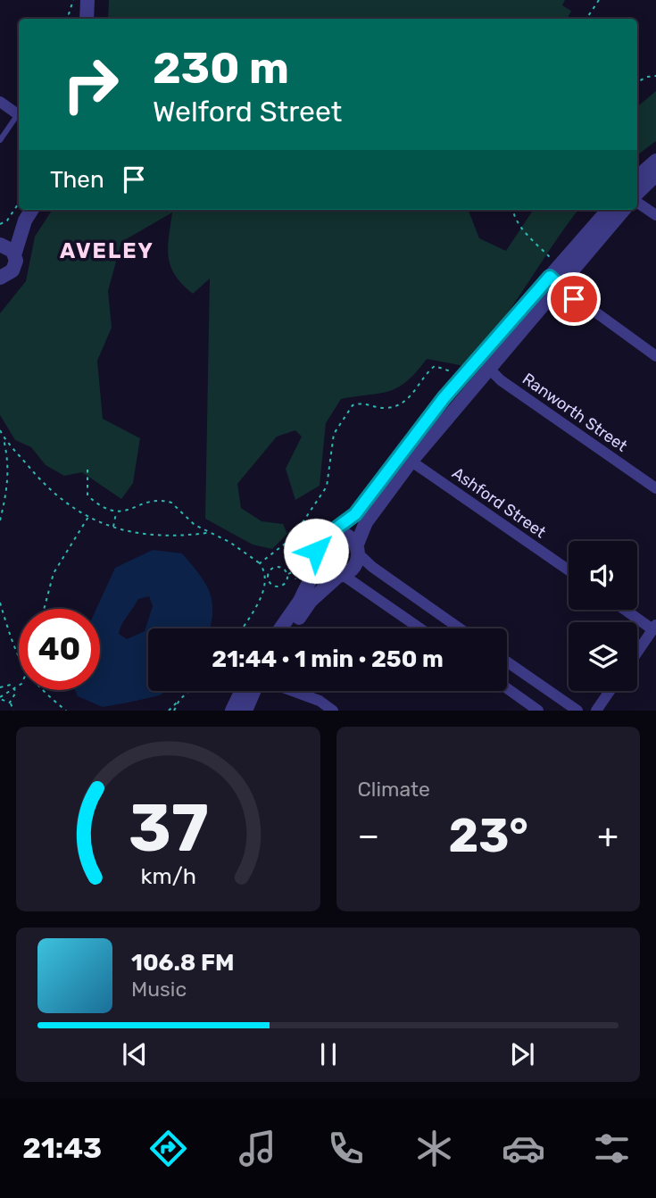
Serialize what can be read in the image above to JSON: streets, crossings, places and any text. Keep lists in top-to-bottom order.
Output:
{
  "streets": {
    "street": ["Ranworth Street", "Ashford Street"]
  },
  "districts": ["AVELEY"],
  "page": {
    "turn": ["230 m", "Welford Street"],
    "then": "Then",
    "limit": "40",
    "trip": "21:44 · 1 min · 250 m",
    "tile": "Climate",
    "heat": ["−", "23°", "+"],
    "song": ["106.8 FM", "Music"],
    "tabs": "21:43",
    "gauge": ["37", "km/h"]
  }
}
